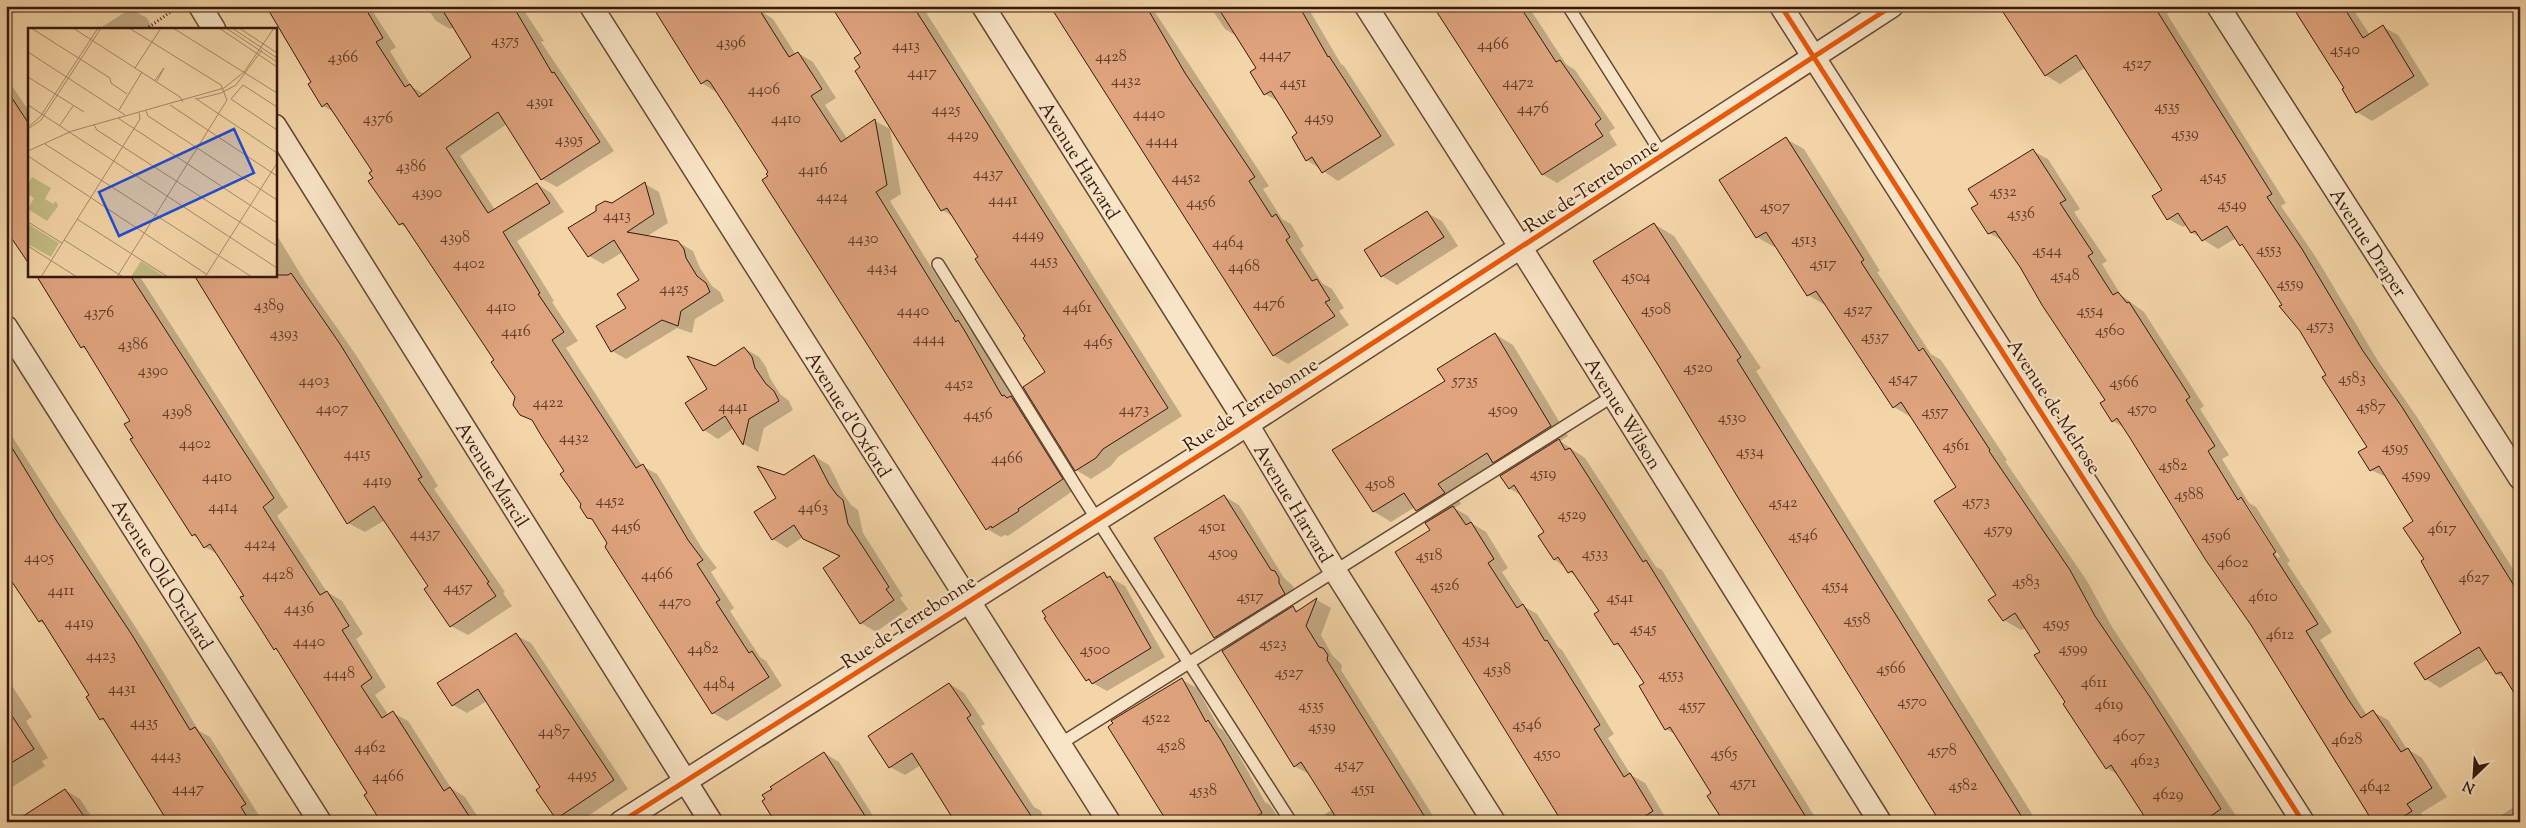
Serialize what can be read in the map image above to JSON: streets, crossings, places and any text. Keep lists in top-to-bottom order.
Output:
{
  "streets": {
    "street": [
      "Avenue Harvard",
      "Rue de Terrebonne",
      "Avenue Draper",
      "Avenue de Melrose",
      "Avenue Wilson",
      "Avenue d'Oxford",
      "Avenue Marcil",
      "Avenue Old Orchard"
    ]
  },
  "crossings": [
    ["Avenue Harvard", "Rue de Terrebonne"],
    ["Rue de Terrebonne", "Avenue de Melrose"],
    ["Rue de Terrebonne", "Avenue Wilson"],
    ["Rue de Terrebonne", "Avenue d'Oxford"],
    ["Rue de Terrebonne", "Avenue Marcil"]
  ],
  "house_numbers": [
    "4375",
    "4396",
    "4466",
    "4413",
    "4540",
    "4447",
    "4428",
    "4366",
    "4527",
    "4417",
    "4432",
    "4451",
    "4472",
    "4406",
    "4391",
    "4535",
    "4476",
    "4425",
    "4440",
    "4459",
    "4376",
    "4410",
    "4539",
    "4429",
    "4395",
    "4444",
    "4386",
    "4416",
    "4437",
    "4545",
    "4452",
    "4532",
    "4390",
    "4424",
    "4441",
    "4456",
    "4549",
    "4507",
    "4536",
    "4413",
    "4449",
    "4398",
    "4430",
    "4513",
    "4464",
    "4553",
    "4544",
    "4453",
    "4402",
    "4517",
    "4468",
    "4434",
    "4548",
    "4504",
    "4559",
    "4425",
    "4476",
    "4389",
    "4410",
    "4461",
    "4508",
    "4527",
    "4440",
    "4554",
    "4376",
    "4573",
    "4560",
    "4416",
    "4393",
    "4537",
    "4444",
    "4465",
    "4386",
    "4520",
    "4390",
    "4547",
    "4583",
    "4403",
    "5735",
    "4566",
    "4452",
    "4422",
    "4441",
    "4587",
    "4407",
    "4570",
    "4473",
    "4509",
    "4398",
    "4557",
    "4456",
    "4530",
    "4432",
    "4402",
    "4561",
    "4595",
    "4534",
    "4415",
    "4466",
    "4582",
    "4519",
    "4599",
    "4410",
    "4419",
    "4508",
    "4588",
    "4452",
    "4573",
    "4542",
    "4414",
    "4463",
    "4529",
    "4456",
    "4501",
    "4617",
    "4579",
    "4437",
    "4546",
    "4596",
    "4424",
    "4509",
    "4533",
    "4518",
    "4405",
    "4602",
    "4428",
    "4466",
    "4627",
    "4583",
    "4526",
    "4554",
    "4457",
    "4411",
    "4517",
    "4610",
    "4541",
    "4470",
    "4436",
    "4558",
    "4419",
    "4595",
    "4545",
    "4612",
    "4534",
    "4440",
    "4523",
    "4482",
    "4599",
    "4500",
    "4423",
    "4566",
    "4538",
    "4527",
    "4448",
    "4553",
    "4611",
    "4484",
    "4431",
    "4570",
    "4619",
    "4535",
    "4557",
    "4522",
    "4435",
    "4546",
    "4539",
    "4487",
    "4607",
    "4628",
    "4528",
    "4462",
    "4578",
    "4550",
    "4565",
    "4443",
    "4623",
    "4547",
    "4495",
    "4466",
    "4571",
    "4582",
    "4642",
    "4447",
    "4551",
    "4538",
    "4629"
  ],
  "north": "bottom left"
}
